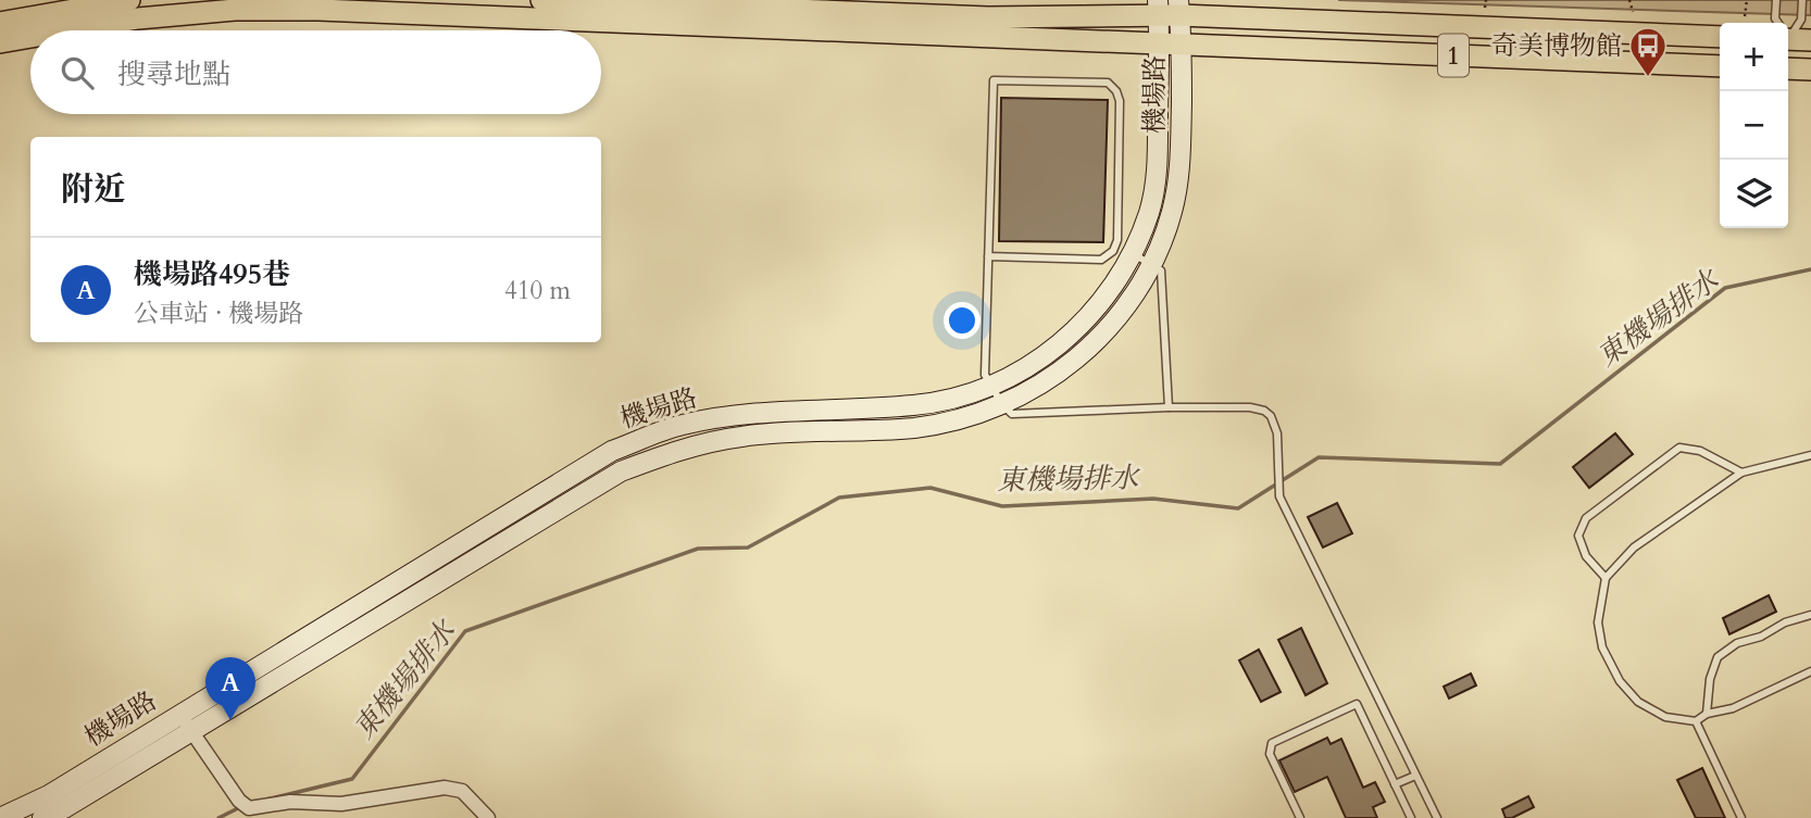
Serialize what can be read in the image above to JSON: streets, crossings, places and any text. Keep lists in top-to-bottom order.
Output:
{
  "streets": {
    "main road": ["1"],
    "street": ["機場路"]
  },
  "crossings": [
    ["1", "機場路"]
  ],
  "water": ["東機場排水"],
  "places": {
    "bus stop": ["奇美博物館"]
  },
  "page": {
    "map_buttons": ["+", "−"],
    "search": "搜尋地點",
    "heading": "附近",
    "list": [
      {
        "mark": "A",
        "name": "機場路495巷",
        "note": "公車站 · 機場路",
        "value": "410 m"
      }
    ],
    "pins": "A"
  }
}
